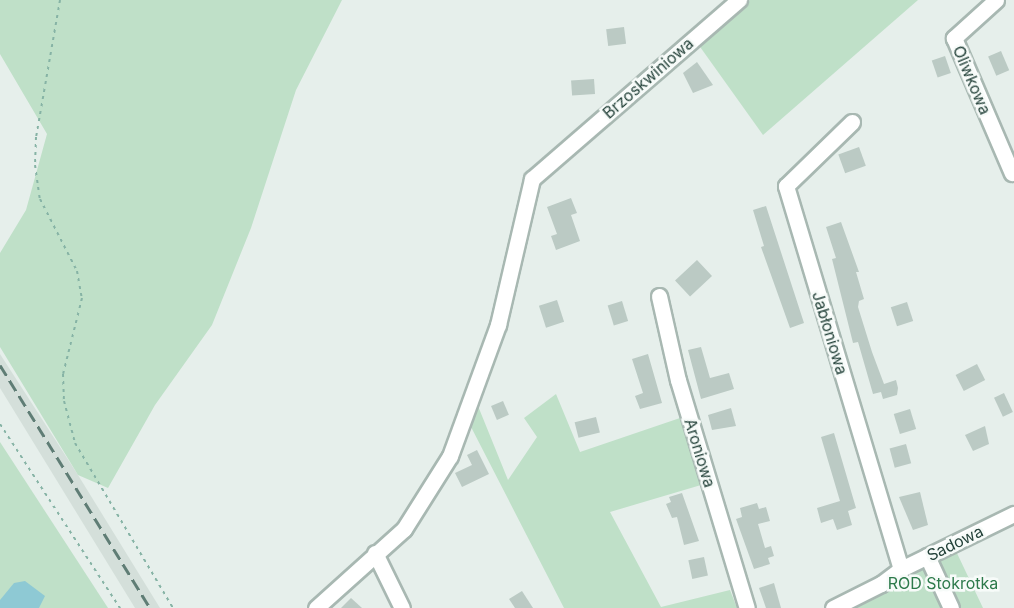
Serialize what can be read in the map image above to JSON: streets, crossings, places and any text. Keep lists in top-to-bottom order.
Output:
{
  "streets": {
    "street": [
      "Brzoskwiniowa",
      "Oliwkowa",
      "Jabłoniowa",
      "Aroniowa",
      "Sadowa"
    ]
  },
  "crossings": [
    ["Jabłoniowa", "Sadowa"]
  ],
  "parks": ["ROD Stokrotka"]
}
